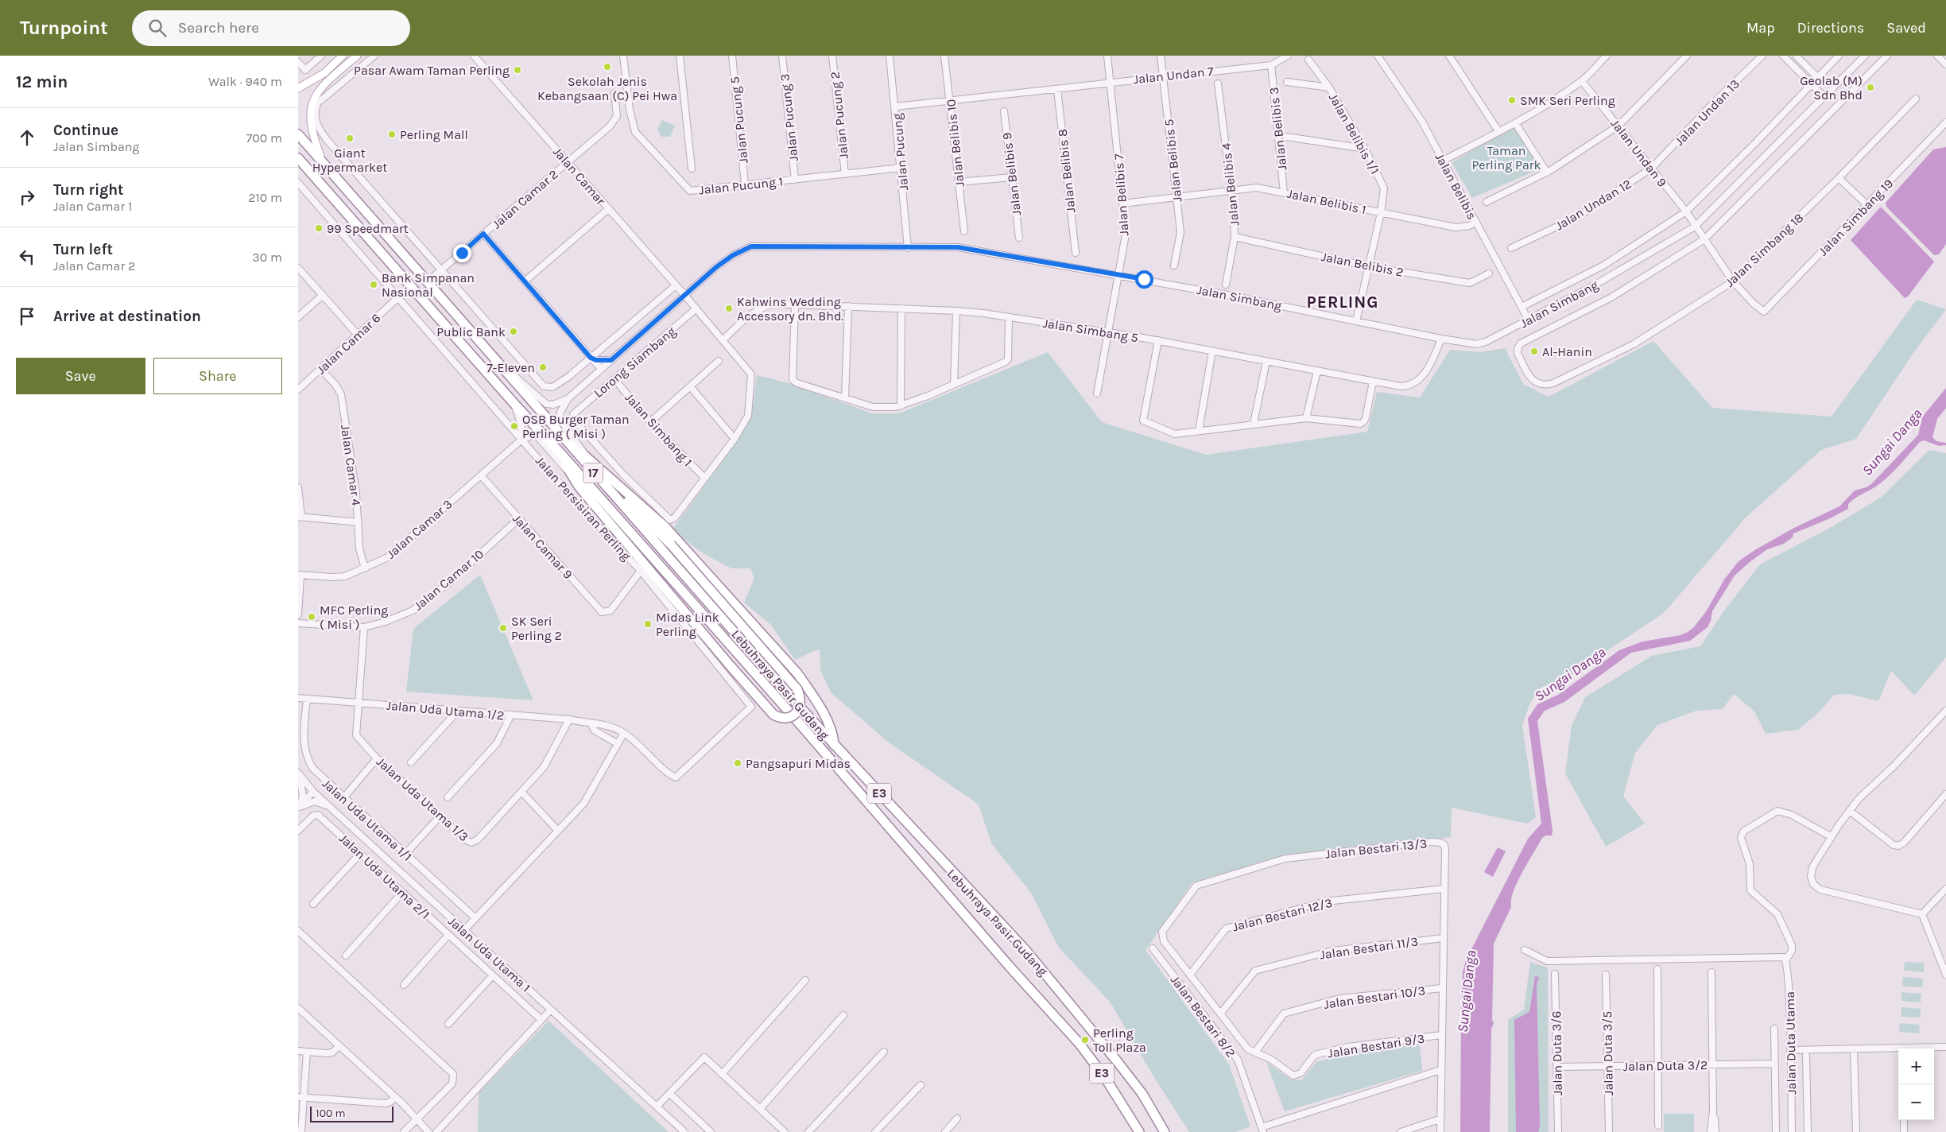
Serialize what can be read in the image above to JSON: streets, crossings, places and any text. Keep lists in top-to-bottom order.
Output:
{
  "streets": {
    "highway": ["17", "Lebuhraya Pasir Gudang", "E3"],
    "street": [
      "Jalan Undan 7",
      "Jalan Undan 13",
      "Jalan Pucung 2",
      "Jalan Pucung 3",
      "Jalan Pucung 5",
      "Jalan Belibis 3",
      "Jalan Belibis 1/1",
      "Jalan Belibis 10",
      "Jalan Pucung",
      "Jalan Undan 9",
      "Jalan Belibis 5",
      "Jalan Belibis 8",
      "Jalan Belibis 9",
      "Jalan Camar",
      "Jalan Belibis 4",
      "Jalan Pucung 1",
      "Jalan Belibis",
      "Jalan Belibis 7",
      "Jalan Camar 2",
      "Jalan Belibis 1",
      "Jalan Undan 12",
      "Jalan Simbang 19",
      "Jalan Simbang 18",
      "Jalan Belibis 2",
      "Jalan Simbang",
      "Jalan Simbang 5",
      "Jalan Camar 6",
      "Lorong Siambang",
      "Jalan Simbang 1",
      "Jalan Camar 4",
      "Jalan Persisiran Perling",
      "Jalan Camar 3",
      "Jalan Camar 9",
      "Jalan Camar 10",
      "Jalan Uda Utama 1/2",
      "Jalan Uda Utama 1/3",
      "Jalan Uda Utama 1/1",
      "Jalan Bestari 13/3",
      "Jalan Uda Utama 2/1",
      "Jalan Bestari 12/3",
      "Jalan Bestari 11/3",
      "Jalan Uda Utama 1",
      "Jalan Bestari 10/3",
      "Jalan Bestari 8/2",
      "Jalan Duta Utama",
      "Jalan Bestari 9/3",
      "Jalan Duta 3/6",
      "Jalan Duta 3/5",
      "Jalan Duta 3/2"
    ]
  },
  "crossings": [
    ["Jalan Undan 7", "Jalan Belibis 3"],
    ["Jalan Undan 7", "Jalan Belibis 10"],
    ["Jalan Undan 7", "Jalan Pucung"],
    ["Jalan Undan 7", "Jalan Belibis 5"],
    ["Jalan Undan 7", "Jalan Belibis 8"],
    ["Jalan Undan 7", "Jalan Belibis 7"],
    ["Jalan Undan 13", "Jalan Undan 9"],
    ["Jalan Undan 13", "Jalan Undan 12"],
    ["Jalan Pucung 2", "Jalan Pucung 1"],
    ["Jalan Pucung 3", "Jalan Pucung 1"],
    ["Jalan Pucung 5", "Jalan Pucung 1"],
    ["Jalan Belibis 3", "Jalan Belibis 1"],
    ["Jalan Belibis 1/1", "Jalan Belibis 1"],
    ["Jalan Belibis 1/1", "Jalan Belibis 2"],
    ["Jalan Belibis 1/1", "Jalan Simbang"],
    ["Jalan Pucung", "Jalan Pucung 1"],
    ["Jalan Pucung", "Jalan Simbang"],
    ["Jalan Undan 9", "Jalan Undan 12"],
    ["Jalan Undan 9", "Jalan Simbang 19"],
    ["Jalan Undan 9", "Jalan Simbang 18"],
    ["Jalan Undan 9", "Jalan Simbang"],
    ["Jalan Belibis 5", "Jalan Belibis 1"],
    ["Jalan Camar", "Jalan Camar 2"],
    ["Jalan Camar", "Jalan Simbang"],
    ["Jalan Camar", "Jalan Simbang 5"],
    ["Jalan Camar", "Lorong Siambang"],
    ["Jalan Belibis 4", "Jalan Belibis 1"],
    ["Jalan Belibis 4", "Jalan Belibis 2"],
    ["Jalan Belibis", "Jalan Belibis 1"],
    ["Jalan Belibis", "Jalan Simbang"],
    ["Jalan Belibis 7", "Jalan Belibis 1"],
    ["Jalan Belibis 7", "Jalan Simbang"],
    ["Jalan Belibis 7", "Jalan Simbang 5"],
    ["Jalan Camar 2", "Lebuhraya Pasir Gudang"],
    ["Jalan Simbang 18", "Jalan Simbang"],
    ["Jalan Simbang", "Jalan Simbang 5"],
    ["Jalan Camar 6", "Jalan Camar 4"],
    ["Jalan Camar 6", "Jalan Persisiran Perling"],
    ["Lorong Siambang", "Jalan Simbang 1"],
    ["Jalan Camar 4", "Jalan Camar 3"],
    ["Jalan Persisiran Perling", "Jalan Camar 3"],
    ["Jalan Persisiran Perling", "Jalan Camar 9"],
    ["Jalan Persisiran Perling", "Jalan Uda Utama 1/2"],
    ["Jalan Camar 3", "Jalan Camar 9"],
    ["Jalan Camar 9", "Jalan Camar 10"],
    ["Jalan Camar 10", "Jalan Uda Utama 1/3"],
    ["Jalan Uda Utama 1/2", "Jalan Uda Utama 1/3"],
    ["Jalan Uda Utama 1/2", "Jalan Uda Utama 1/1"],
    ["Jalan Bestari 13/3", "Jalan Bestari 12/3"],
    ["Jalan Bestari 13/3", "Jalan Bestari 11/3"],
    ["Jalan Bestari 13/3", "Jalan Bestari 10/3"],
    ["Jalan Bestari 13/3", "Jalan Bestari 9/3"],
    ["Jalan Bestari 10/3", "Jalan Bestari 9/3"],
    ["Jalan Duta 3/6", "Jalan Duta 3/2"],
    ["Jalan Duta 3/5", "Jalan Duta 3/2"]
  ],
  "districts": ["PERLING"],
  "water": ["Sungai Danga"],
  "parks": ["Taman Perling Park"],
  "places": [
    "Sekolah Jenis Kebangsaan (C) Pei Hwa",
    "Pasar Awam Taman Perling",
    "Geolab (M) Sdn Bhd",
    "SMK Seri Perling",
    "Perling Mall",
    "Giant Hypermarket",
    "99 Speedmart",
    "Bank Simpanan Nasional",
    "Kahwins Wedding Accessory dn. Bhd.",
    "Public Bank",
    "Al-Hanin",
    "7-Eleven",
    "OSB Burger Taman Perling ( Misi )",
    "MFC Perling ( Misi )",
    "Midas Link Perling",
    "SK Seri Perling 2",
    "Pangsapuri Midas",
    "Perling Toll Plaza"
  ],
  "scale_bar": "100 m",
  "page": {
    "header": "Turnpoint",
    "search": "Search here",
    "nav": ["Map", "Directions", "Saved"],
    "heading": ["12 min", "Walk · 940 m"],
    "list": [
      ["Continue", "Jalan Simbang", "700 m"],
      ["Turn right", "Jalan Camar 1", "210 m"],
      ["Turn left", "Jalan Camar 2", "30 m"],
      "Arrive at destination"
    ],
    "buttons": ["Save", "Share"],
    "map_buttons": ["+", "−"],
    "scale": "100 m"
  }
}
